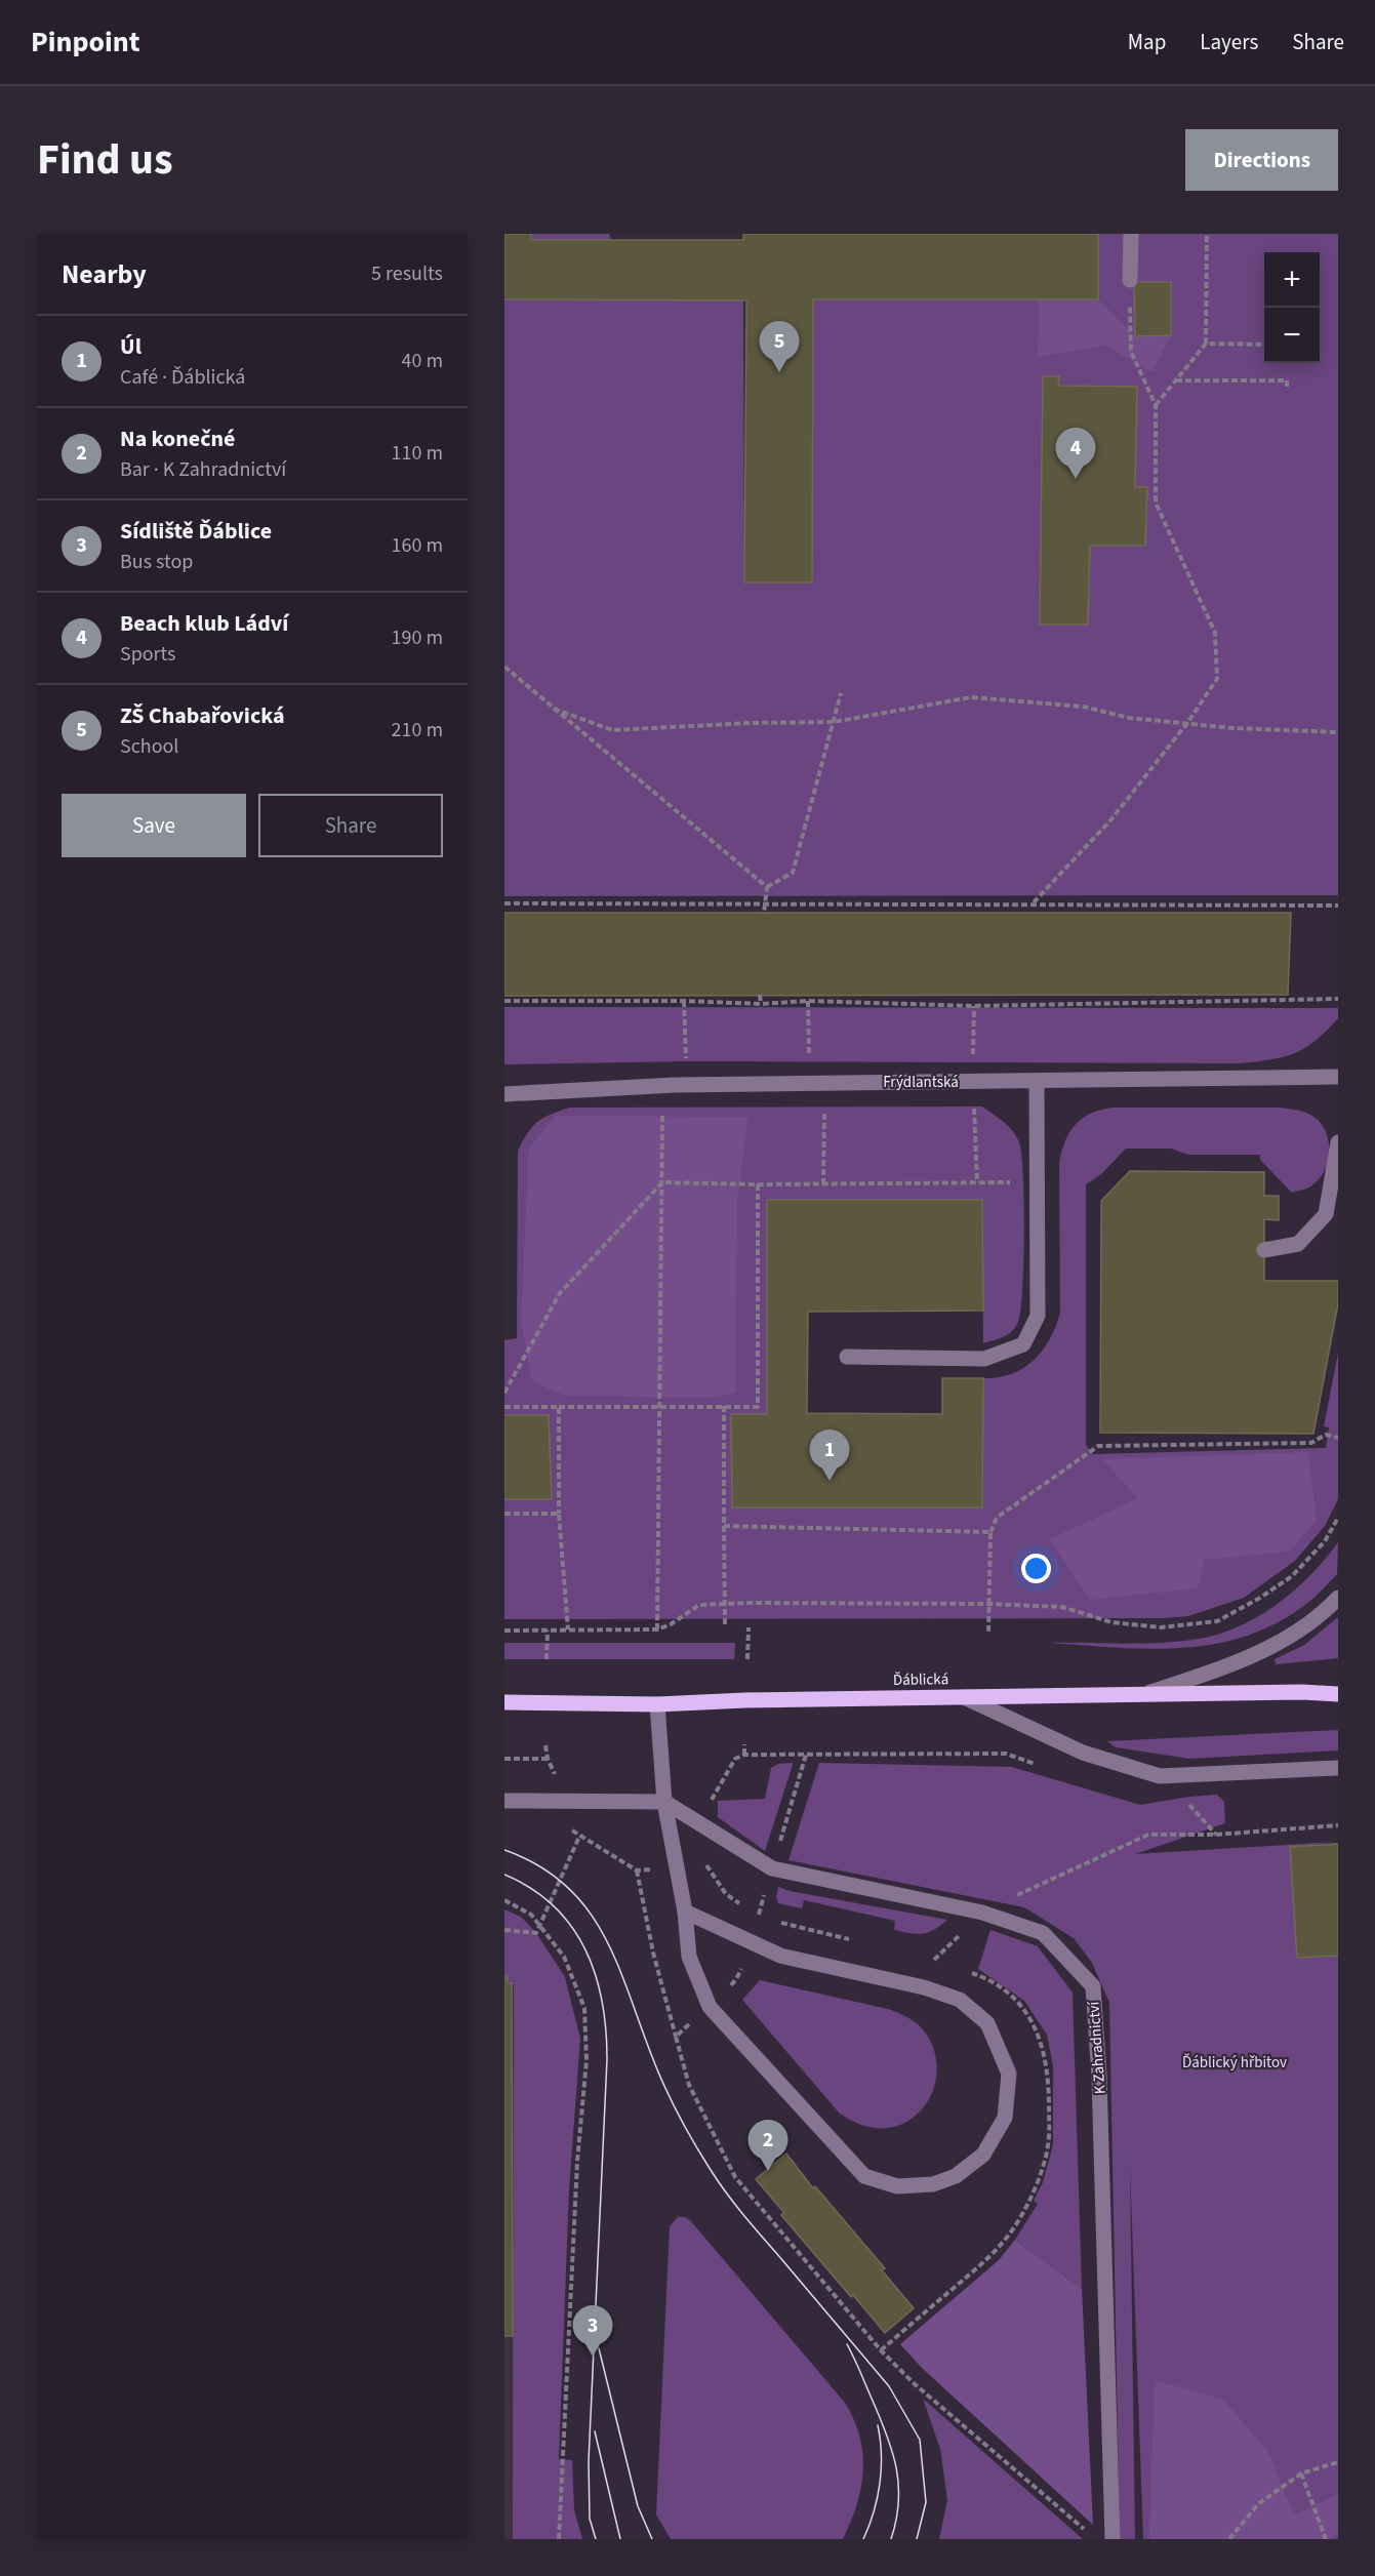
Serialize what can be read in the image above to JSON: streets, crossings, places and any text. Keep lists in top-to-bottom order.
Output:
{
  "streets": {
    "main road": ["Ďáblická"],
    "street": ["Frýdlantská", "K Zahradnictví"]
  },
  "parks": ["Ďáblický hřbitov"],
  "page": {
    "header": "Pinpoint",
    "nav": ["Map", "Layers", "Share"],
    "title": "Find us",
    "buttons": [
      "Directions",
      ["Save", "Share"]
    ],
    "heading": ["Nearby", "5 results"],
    "map_buttons": ["+", "−"],
    "list": [
      {
        "mark": "1",
        "name": "Úl",
        "note": "Café · Ďáblická",
        "value": "40 m"
      },
      {
        "mark": "2",
        "name": "Na konečné",
        "note": "Bar · K Zahradnictví",
        "value": "110 m"
      },
      {
        "mark": "3",
        "name": "Sídliště Ďáblice",
        "note": "Bus stop",
        "value": "160 m"
      },
      {
        "mark": "4",
        "name": "Beach klub Ládví",
        "note": "Sports",
        "value": "190 m"
      },
      {
        "mark": "5",
        "name": "ZŠ Chabařovická",
        "note": "School",
        "value": "210 m"
      }
    ],
    "pins": [
      "5",
      "4",
      "1",
      "2",
      "3"
    ]
  }
}
